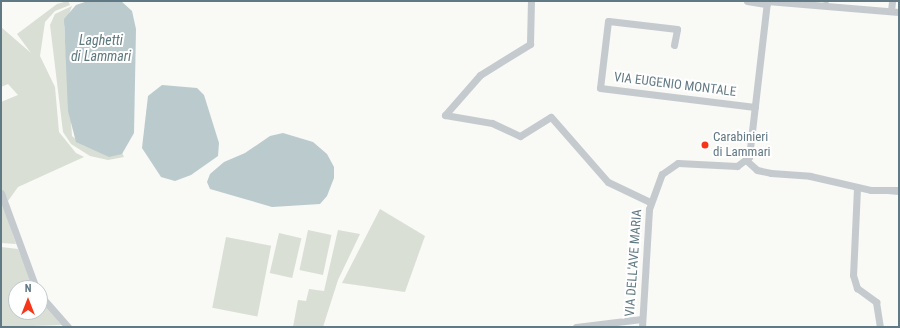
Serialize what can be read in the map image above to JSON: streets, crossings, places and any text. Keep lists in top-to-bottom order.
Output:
{
  "streets": {
    "street": ["VIA EUGENIO MONTALE", "VIA DELL'AVE MARIA"]
  },
  "water": ["Laghetti di Lammari"],
  "places": ["Carabinieri di Lammari"],
  "north": "top"
}
